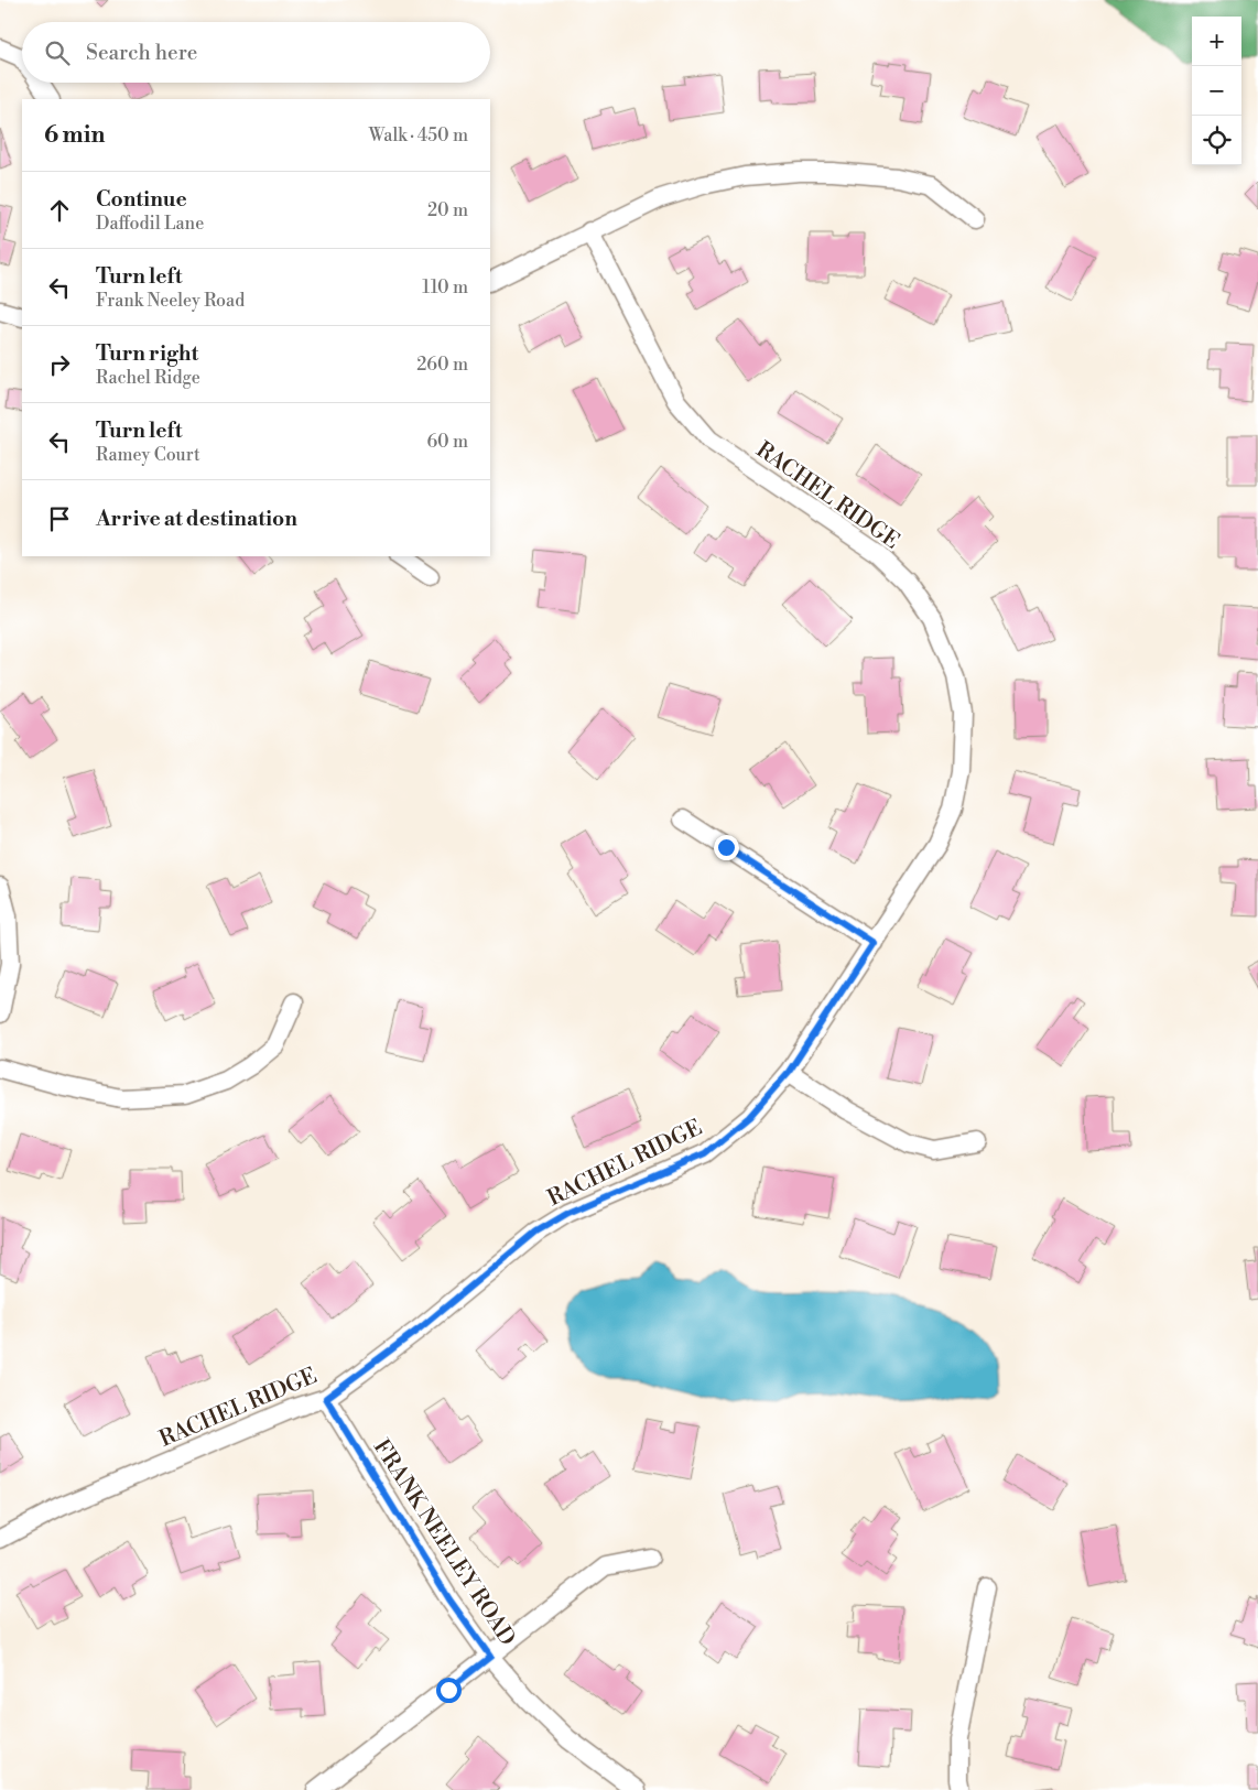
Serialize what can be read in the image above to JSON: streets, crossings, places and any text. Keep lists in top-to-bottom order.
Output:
{
  "streets": {
    "street": ["RACHEL RIDGE", "FRANK NEELEY ROAD"]
  },
  "crossings": [
    ["RACHEL RIDGE", "FRANK NEELEY ROAD"]
  ],
  "page": {
    "map_buttons": ["+", "−"],
    "search": "Search here",
    "heading": ["6 min", "Walk · 450 m"],
    "list": [
      ["Continue", "Daffodil Lane", "20 m"],
      ["Turn left", "Frank Neeley Road", "110 m"],
      ["Turn right", "Rachel Ridge", "260 m"],
      ["Turn left", "Ramey Court", "60 m"],
      "Arrive at destination"
    ]
  }
}
